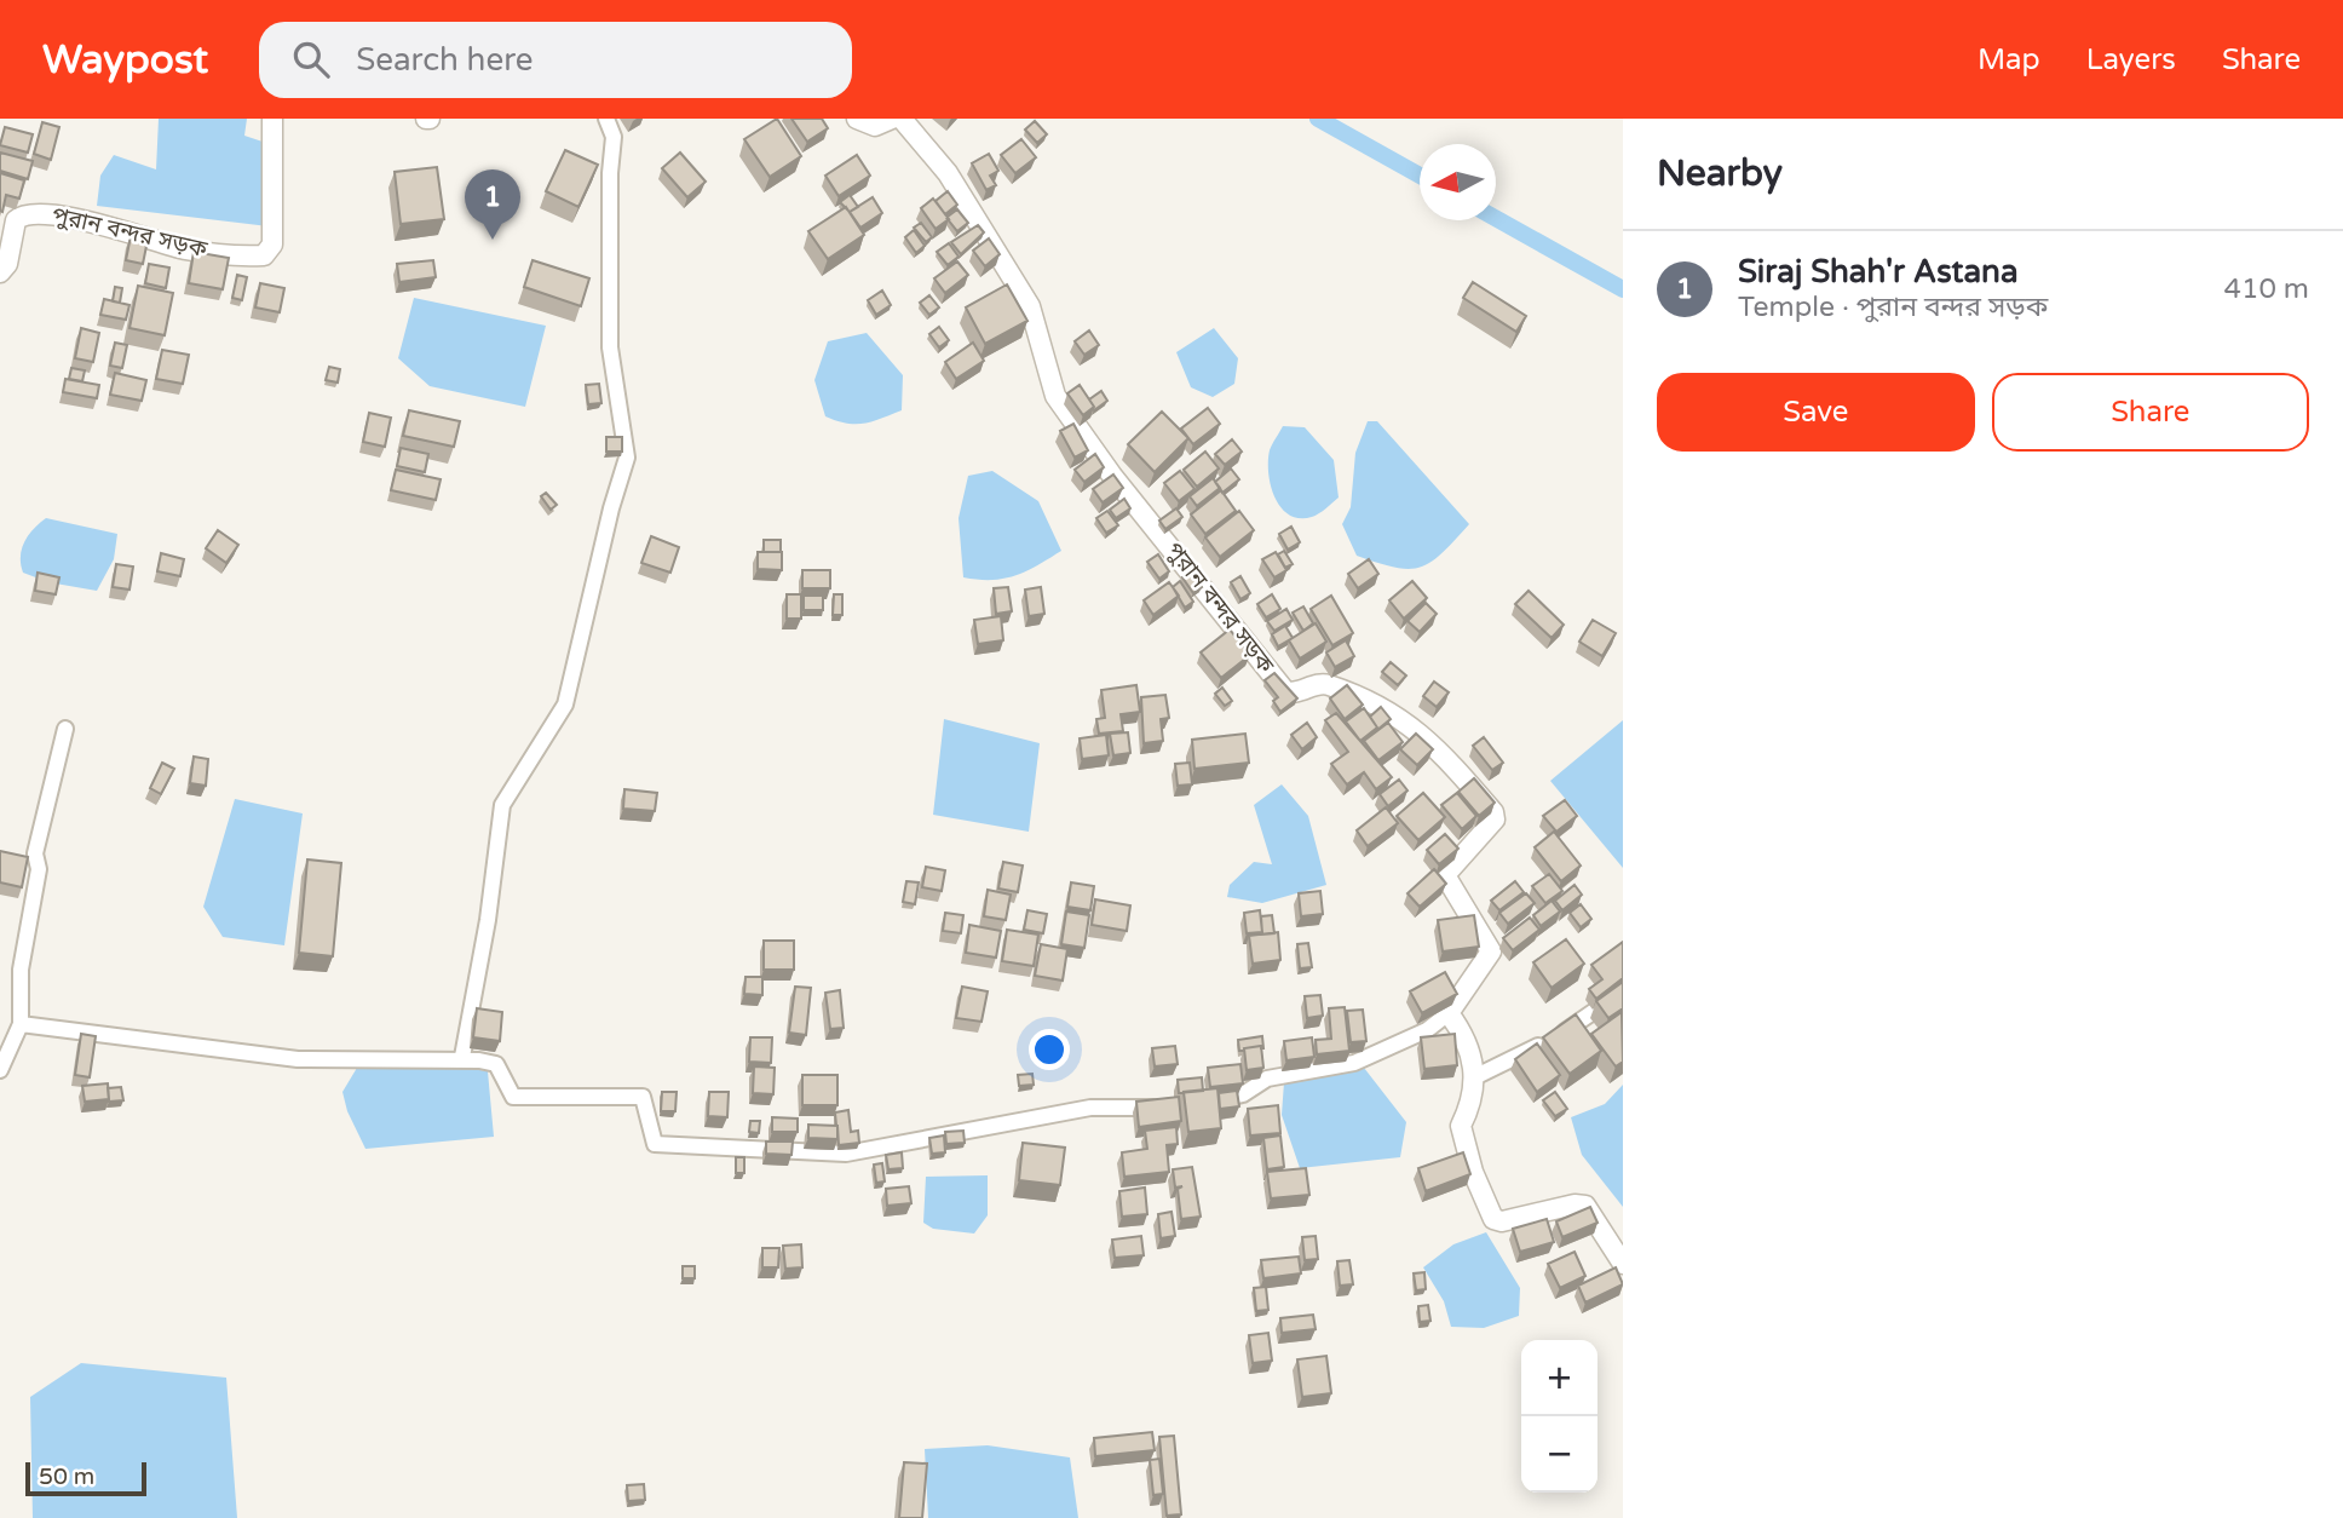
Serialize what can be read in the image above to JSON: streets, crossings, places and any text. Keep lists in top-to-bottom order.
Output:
{
  "streets": {
    "street": ["পুরান বন্দর সড়ক"]
  },
  "scale_bar": "50 m",
  "north": "left",
  "page": {
    "header": "Waypost",
    "search": "Search here",
    "nav": ["Map", "Layers", "Share"],
    "heading": "Nearby",
    "pins": "1",
    "list": [
      {
        "mark": "1",
        "name": "Siraj Shah'r Astana",
        "note": "Temple · পুরান বন্দর সড়ক",
        "value": "410 m"
      }
    ],
    "buttons": ["Save", "Share"],
    "map_buttons": ["+", "−"],
    "scale": "50 m"
  }
}
